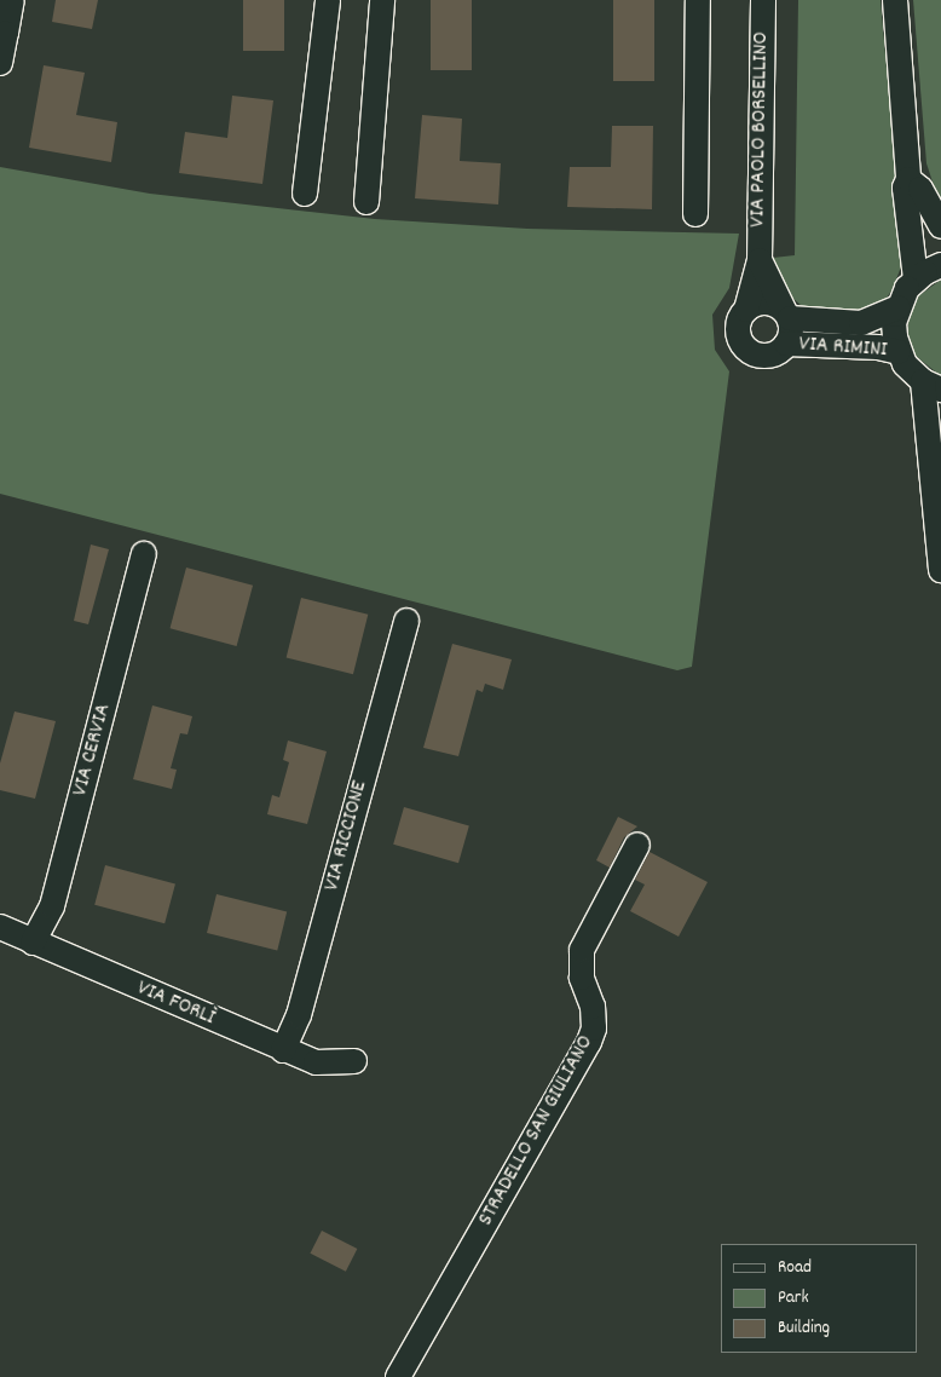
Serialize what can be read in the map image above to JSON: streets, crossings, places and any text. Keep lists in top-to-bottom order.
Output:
{
  "streets": {
    "street": [
      "VIA PAOLO BORSELLINO",
      "VIA RIMINI",
      "VIA CERVIA",
      "VIA RICCIONE",
      "VIA FORLÌ",
      "STRADELLO SAN GIULIANO"
    ]
  },
  "crossings": [
    ["VIA PAOLO BORSELLINO", "VIA RIMINI"],
    ["VIA CERVIA", "VIA FORLÌ"],
    ["VIA RICCIONE", "VIA FORLÌ"]
  ],
  "legend": ["Road", "Park", "Building"]
}
